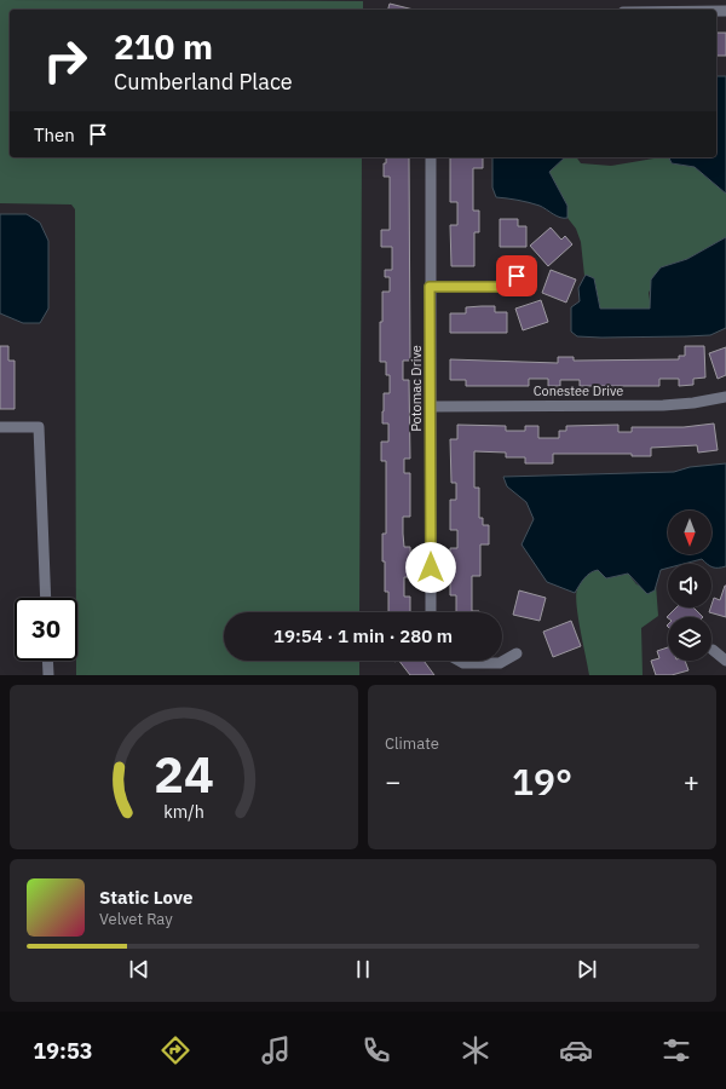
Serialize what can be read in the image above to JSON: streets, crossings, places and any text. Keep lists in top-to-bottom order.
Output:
{
  "streets": {
    "street": ["Potomac Drive", "Conestee Drive"]
  },
  "crossings": [
    ["Potomac Drive", "Conestee Drive"]
  ],
  "north": "bottom",
  "page": {
    "turn": ["210 m", "Cumberland Place"],
    "then": "Then",
    "limit": "30",
    "trip": "19:54 · 1 min · 280 m",
    "tile": "Climate",
    "heat": ["−", "19°", "+"],
    "song": ["Static Love", "Velvet Ray"],
    "tabs": "19:53",
    "gauge": ["24", "km/h"]
  }
}
